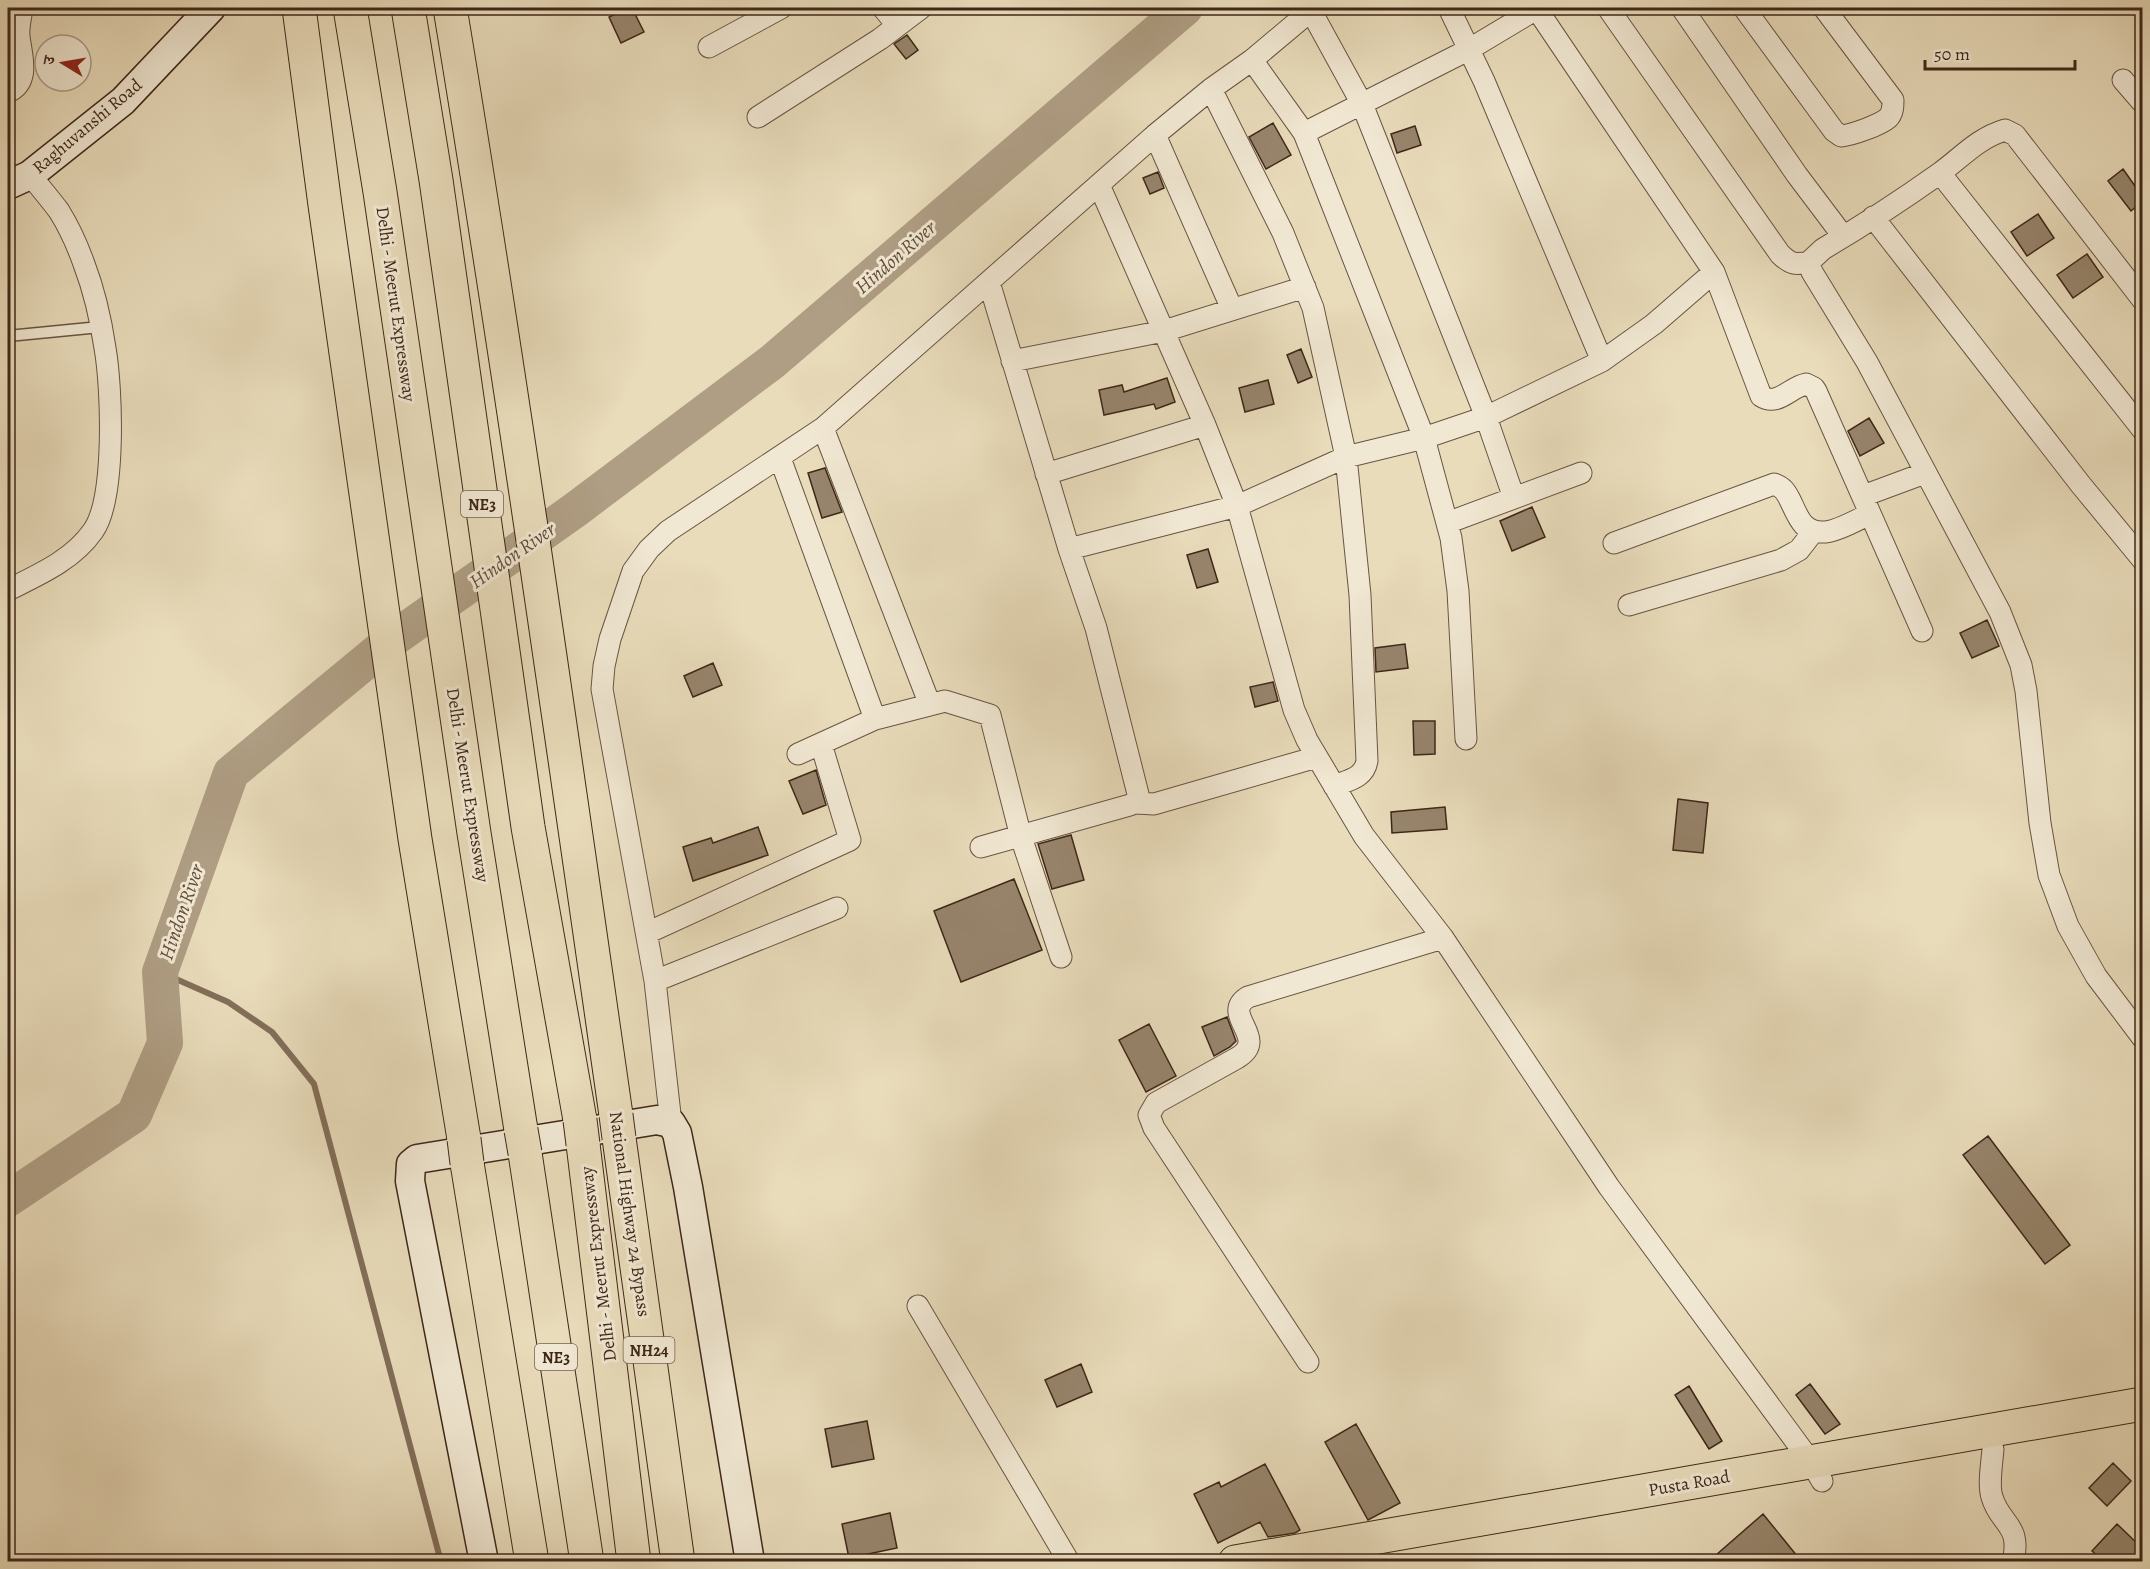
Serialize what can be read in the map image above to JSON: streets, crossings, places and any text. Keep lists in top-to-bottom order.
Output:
{
  "streets": {
    "main road": [
      "Delhi - Meerut Expressway",
      "NE3",
      "National Highway 24 Bypass",
      "NH24",
      "Pusta Road"
    ],
    "street": ["Raghuvanshi Road"]
  },
  "water": ["Hindon River"],
  "scale_bar": "50 m",
  "north": "left"
}
